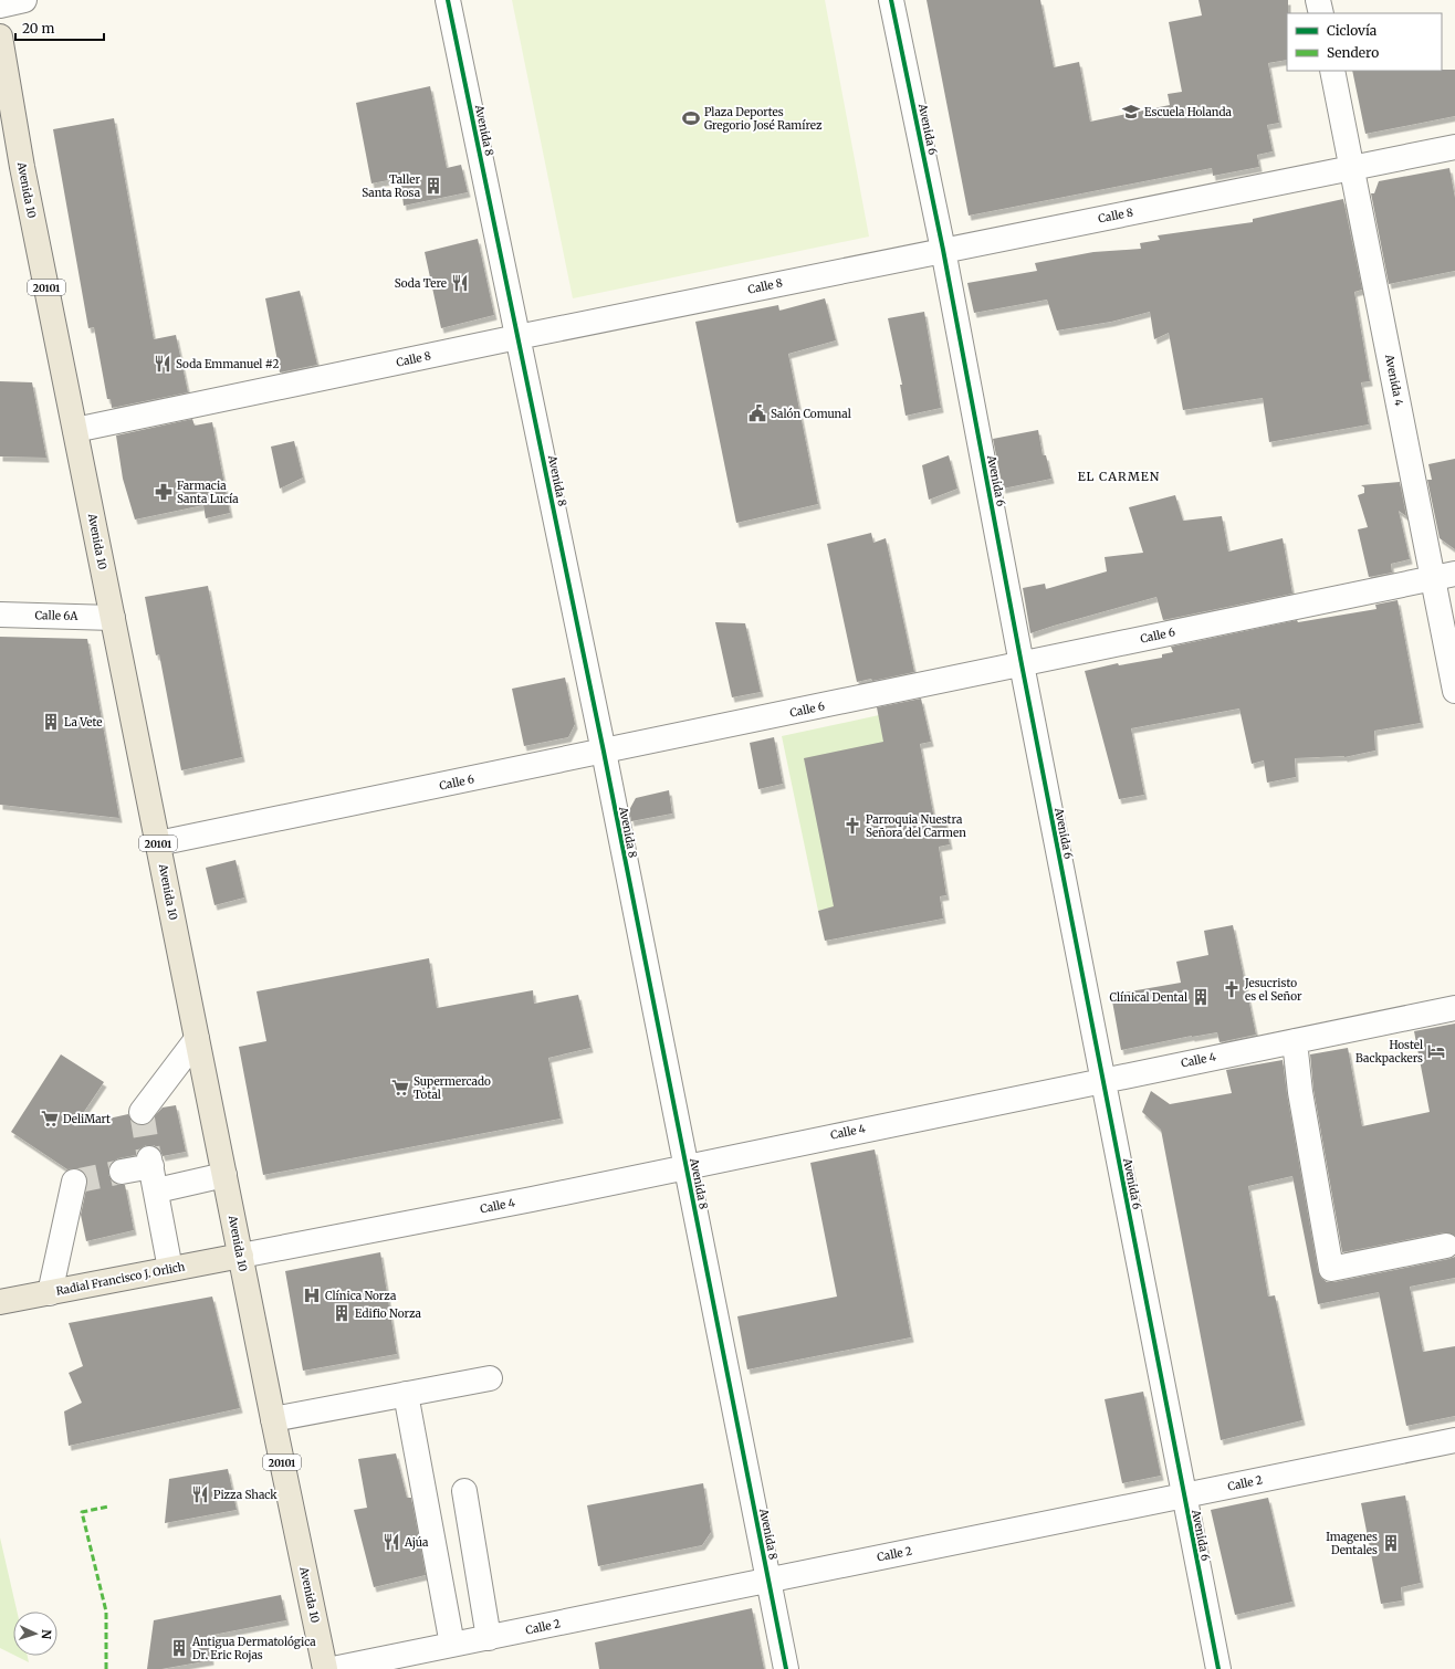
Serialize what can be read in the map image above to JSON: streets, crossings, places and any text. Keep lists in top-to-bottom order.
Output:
{
  "streets": {
    "main road": ["Avenida 10", "20101", "Radial Francisco J. Orlich"],
    "street": [
      "Avenida 6",
      "Avenida 8",
      "Calle 8",
      "Avenida 4",
      "Calle 6A",
      "Calle 6",
      "Calle 4",
      "Calle 2"
    ]
  },
  "crossings": [
    ["Avenida 6", "Calle 8"],
    ["Avenida 6", "Calle 6"],
    ["Avenida 6", "Calle 4"],
    ["Avenida 6", "Calle 2"],
    ["Avenida 8", "Calle 8"],
    ["Avenida 8", "Calle 6"],
    ["Avenida 8", "Calle 4"],
    ["Avenida 8", "Calle 2"],
    ["Avenida 10", "Calle 8"],
    ["Avenida 10", "Calle 6A"],
    ["Avenida 10", "Calle 6"],
    ["Avenida 10", "Calle 4"],
    ["Avenida 10", "Radial Francisco J. Orlich"],
    ["Calle 8", "Avenida 4"],
    ["Avenida 4", "Calle 6"],
    ["Calle 4", "Radial Francisco J. Orlich"]
  ],
  "districts": ["EL CARMEN"],
  "places": {
    "school or university": ["Escuela Holanda"],
    "sports": ["Plaza Deportes Gregorio José Ramírez"],
    "building": [
      "Taller Santa Rosa",
      "La Vete",
      "Clínical Dental",
      "Edifio Norza",
      "Imagenes Dentales",
      "Antigua Dermatológica Dr. Eric Rojas"
    ],
    "restaurant": [
      "Soda Tere",
      "Soda Emmanuel #2",
      "Pizza Shack",
      "Ajúa"
    ],
    "public building": ["Salón Comunal"],
    "pharmacy": ["Farmacia Santa Lucía"],
    "church": ["Parroquia Nuestra Señora del Carmen", "Jesucristo es el Señor"],
    "hotel": ["Hostel Backpackers"],
    "supermarket": ["Supermercado Total", "DeliMart"],
    "hospital": ["Clínica Norza"]
  },
  "legend": ["Ciclovía", "Sendero"],
  "scale_bar": "20 m",
  "north": "right"
}
